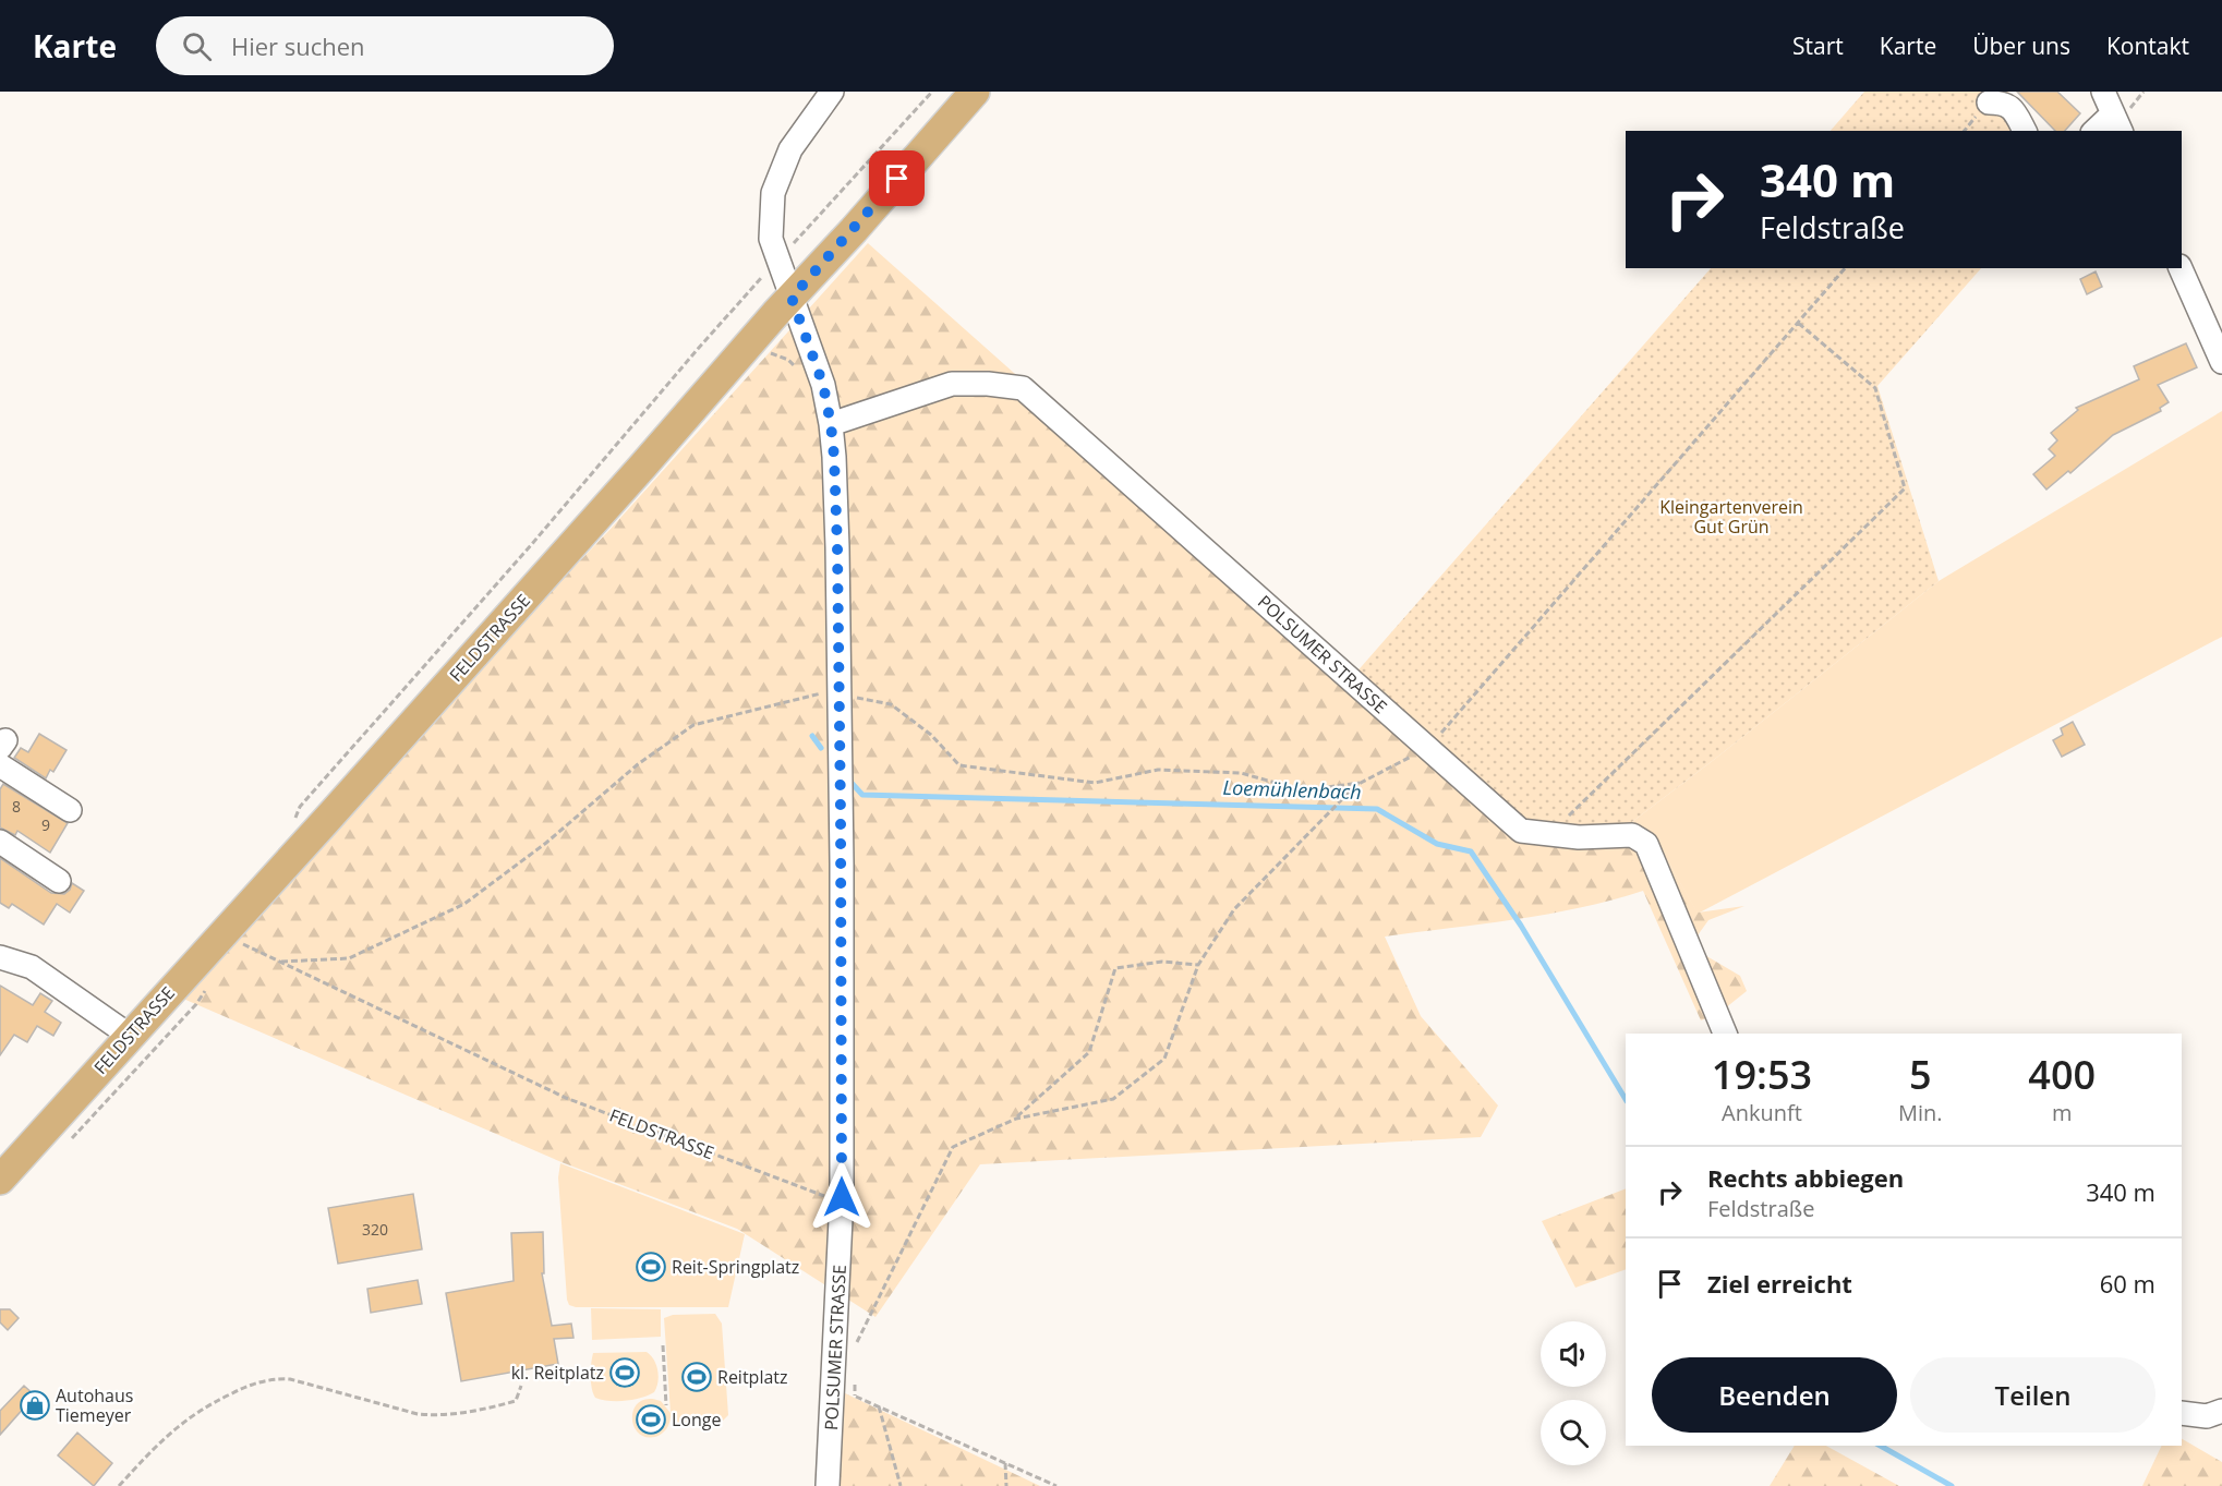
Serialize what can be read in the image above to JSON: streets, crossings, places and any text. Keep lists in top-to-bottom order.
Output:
{
  "streets": {
    "main road": ["FELDSTRASSE"],
    "street": ["POLSUMER STRASSE"]
  },
  "crossings": [
    ["FELDSTRASSE", "POLSUMER STRASSE"]
  ],
  "water": ["Loemühlenbach"],
  "parks": ["Kleingartenverein Gut Grün"],
  "places": {
    "sports": [
      "Reit-Springplatz",
      "kl. Reitplatz",
      "Reitplatz",
      "Longe"
    ],
    "shop": ["Autohaus Tiemeyer"]
  },
  "house_numbers": ["8", "9", "320"],
  "page": {
    "header": "Karte",
    "search": "Hier suchen",
    "nav": [
      "Start",
      "Karte",
      "Über uns",
      "Kontakt"
    ],
    "turn": ["340 m", "Feldstraße"],
    "eta": [
      "19:53",
      "Ankunft",
      "5",
      "Min.",
      "400",
      "m"
    ],
    "list": [
      {
        "name": "Rechts abbiegen",
        "note": "Feldstraße",
        "value": "340 m"
      },
      {
        "name": "Ziel erreicht",
        "value": "60 m"
      }
    ],
    "buttons": ["Beenden", "Teilen"]
  }
}
